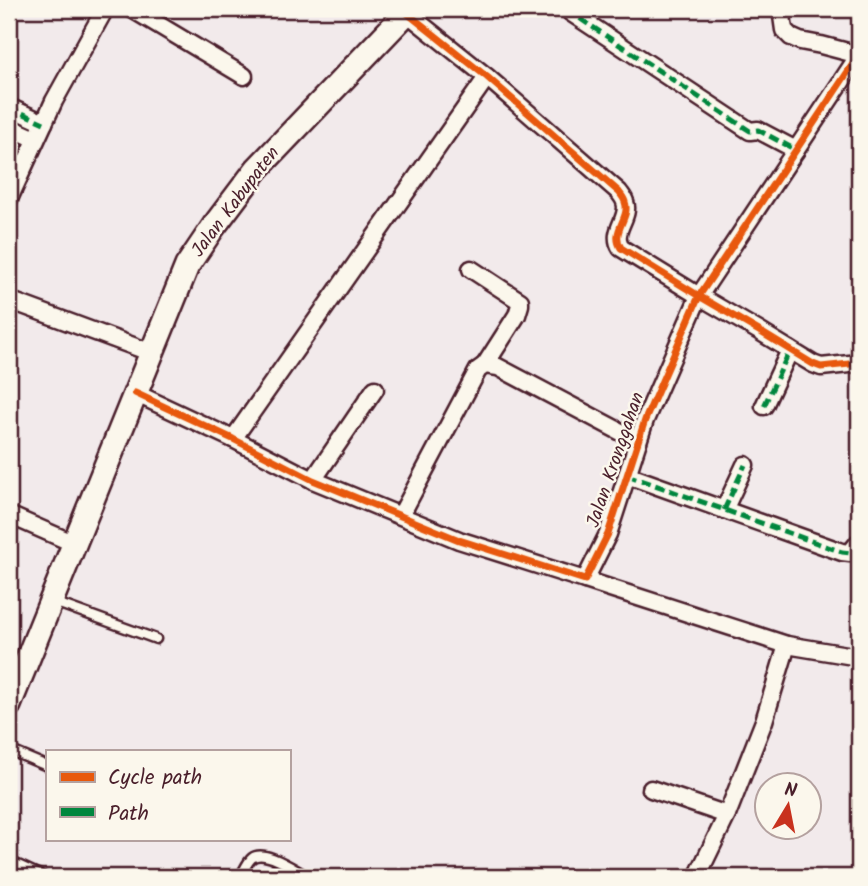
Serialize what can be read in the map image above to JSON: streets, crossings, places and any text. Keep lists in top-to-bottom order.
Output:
{
  "streets": {
    "main road": ["Jalan Kabupaten"],
    "street": ["Jalan Kronggahan"]
  },
  "legend": ["Cycle path", "Path"],
  "north": "top"
}
